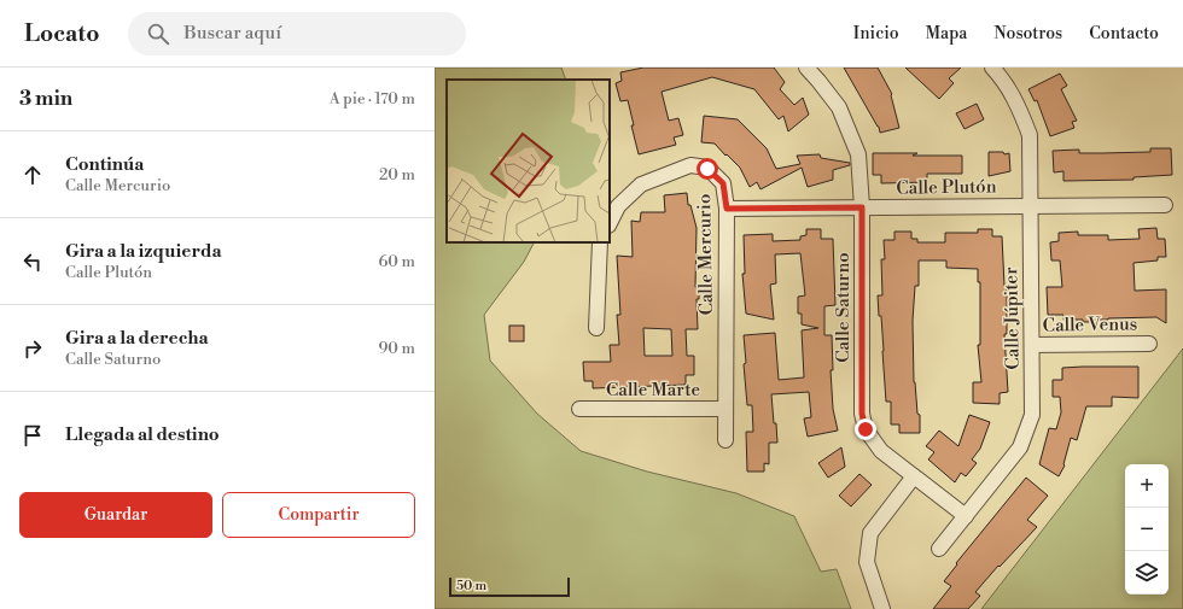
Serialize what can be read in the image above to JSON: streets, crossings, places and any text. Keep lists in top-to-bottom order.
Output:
{
  "streets": {
    "street": [
      "Calle Plutón",
      "Calle Mercurio",
      "Calle Saturno",
      "Calle Júpiter",
      "Calle Venus",
      "Calle Marte"
    ]
  },
  "crossings": [
    ["Calle Plutón", "Calle Mercurio"],
    ["Calle Plutón", "Calle Saturno"],
    ["Calle Plutón", "Calle Júpiter"],
    ["Calle Mercurio", "Calle Marte"],
    ["Calle Saturno", "Calle Júpiter"],
    ["Calle Júpiter", "Calle Venus"]
  ],
  "scale_bar": "50 m",
  "page": {
    "header": "Locato",
    "search": "Buscar aquí",
    "nav": [
      "Inicio",
      "Mapa",
      "Nosotros",
      "Contacto"
    ],
    "heading": ["3 min", "A pie · 170 m"],
    "list": [
      ["Continúa", "Calle Mercurio", "20 m"],
      ["Gira a la izquierda", "Calle Plutón", "60 m"],
      ["Gira a la derecha", "Calle Saturno", "90 m"],
      "Llegada al destino"
    ],
    "map_buttons": ["+", "−"],
    "buttons": ["Guardar", "Compartir"],
    "scale": "50 m"
  }
}
